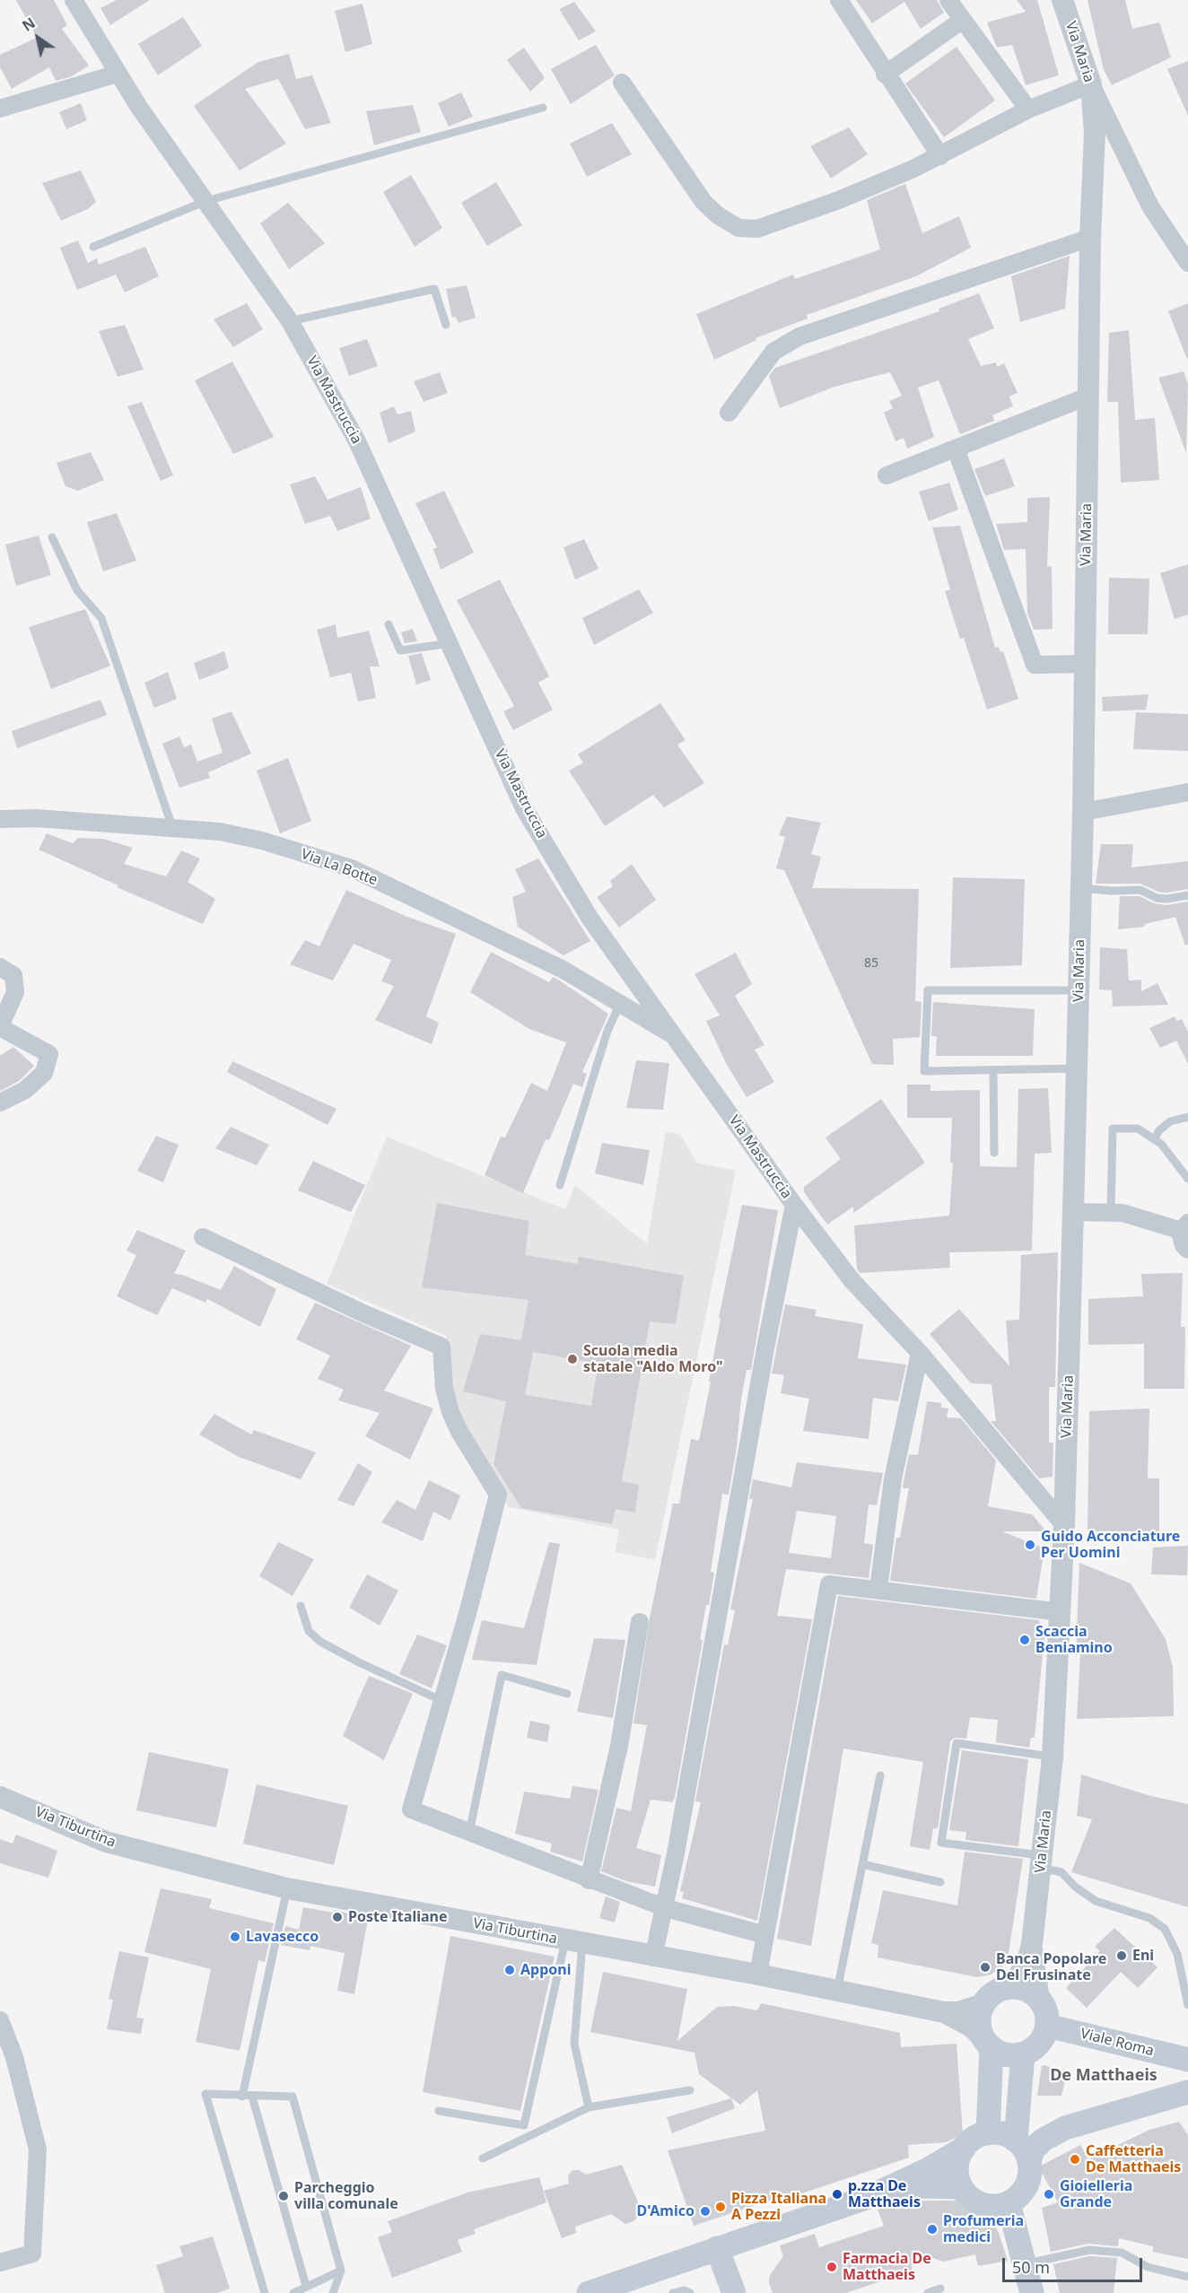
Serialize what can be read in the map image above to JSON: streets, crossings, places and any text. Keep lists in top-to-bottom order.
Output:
{
  "streets": {
    "main road": ["Viale Roma"],
    "street": [
      "Via Maria",
      "Via Mastruccia",
      "Via La Botte",
      "Via Tiburtina"
    ]
  },
  "crossings": [
    ["Via Maria", "Via Mastruccia"],
    ["Via Mastruccia", "Via La Botte"]
  ],
  "districts": ["De Matthaeis"],
  "places": [
    "Scuola media statale \"Aldo Moro\"",
    "Guido Acconciature Per Uomini",
    "Scaccia Beniamino",
    "Poste Italiane",
    "Lavasecco",
    "Eni",
    "Banca Popolare Del Frusinate",
    "Apponi",
    "Caffetteria De Matthaeis",
    "p.zza De Matthaeis",
    "Gioielleria Grande",
    "Parcheggio villa comunale",
    "Pizza Italiana A Pezzi",
    "D'Amico",
    "Profumeria medici",
    "Farmacia De Matthaeis"
  ],
  "house_numbers": ["85"],
  "scale_bar": "50 m",
  "north": "top left"
}
